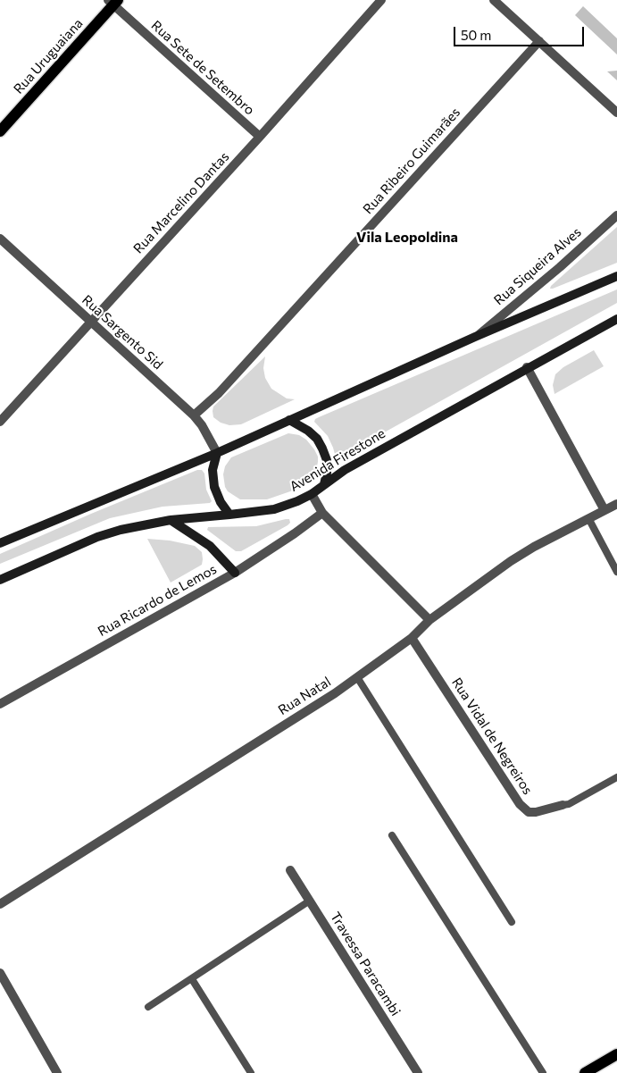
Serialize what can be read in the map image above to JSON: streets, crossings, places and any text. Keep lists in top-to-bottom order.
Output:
{
  "streets": {
    "main road": ["Rua Uruguaiana", "Avenida Firestone"],
    "street": [
      "Rua Sete de Setembro",
      "Rua Ribeiro Guimarães",
      "Rua Marcelino Dantas",
      "Rua Siqueira Alves",
      "Rua Sargento Sid",
      "Rua Ricardo de Lemos",
      "Rua Natal",
      "Rua Vidal de Negreiros",
      "Travessa Paracambi"
    ]
  },
  "crossings": [
    ["Rua Uruguaiana", "Rua Sete de Setembro"],
    ["Rua Sete de Setembro", "Rua Marcelino Dantas"],
    ["Rua Ribeiro Guimarães", "Rua Sargento Sid"],
    ["Rua Marcelino Dantas", "Rua Sargento Sid"],
    ["Rua Sargento Sid", "Avenida Firestone"],
    ["Rua Natal", "Rua Vidal de Negreiros"]
  ],
  "districts": ["Vila Leopoldina"],
  "scale_bar": "50 m"
}
